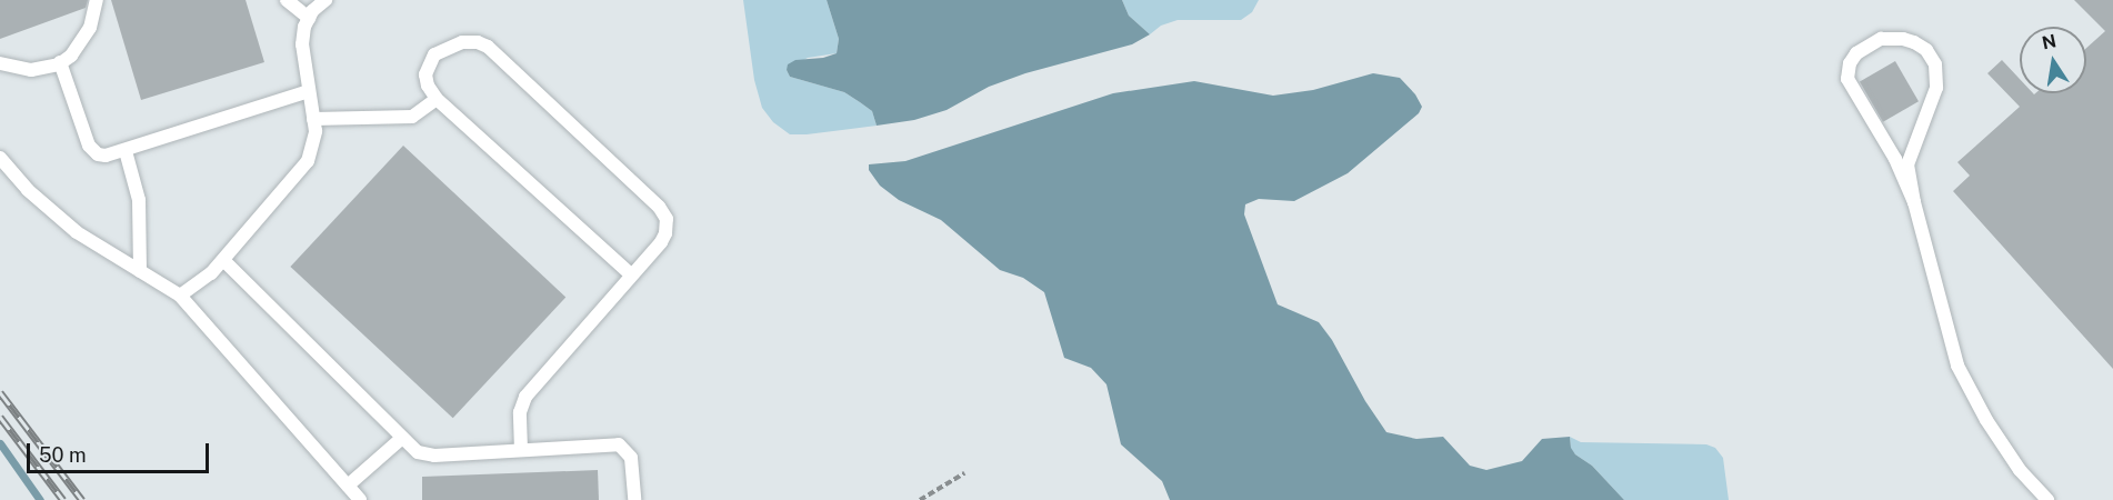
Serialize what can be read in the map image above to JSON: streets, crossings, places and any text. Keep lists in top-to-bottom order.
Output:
{
  "scale_bar": "50 m",
  "north": "top"
}
